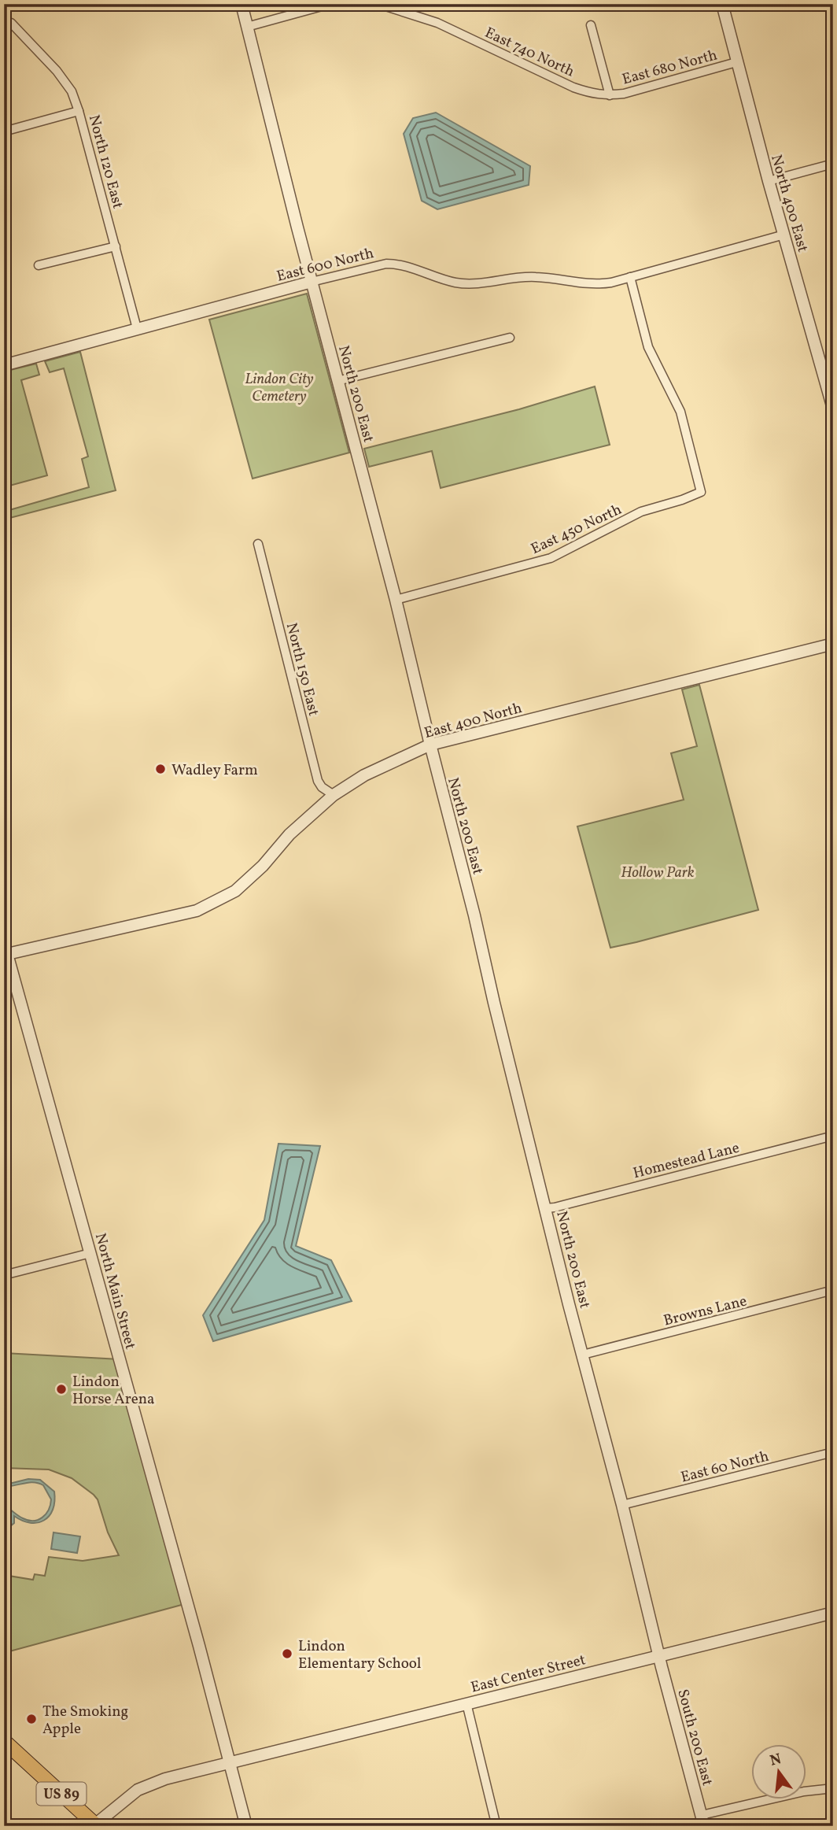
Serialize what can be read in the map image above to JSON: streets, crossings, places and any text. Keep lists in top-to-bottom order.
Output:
{
  "streets": {
    "main road": ["US 89"],
    "street": [
      "East 740 North",
      "East 680 North",
      "North 120 East",
      "North 400 East",
      "East 600 North",
      "North 200 East",
      "East 450 North",
      "North 150 East",
      "East 400 North",
      "Homestead Lane",
      "North Main Street",
      "Browns Lane",
      "East 60 North",
      "East Center Street",
      "South 200 East"
    ]
  },
  "crossings": [
    ["East 740 North", "East 680 North"],
    ["East 680 North", "North 400 East"],
    ["North 120 East", "East 600 North"],
    ["North 400 East", "East 600 North"],
    ["East 600 North", "North 200 East"],
    ["East 600 North", "East 450 North"],
    ["North 200 East", "East 450 North"],
    ["North 200 East", "East 400 North"],
    ["North 200 East", "Homestead Lane"],
    ["North 200 East", "Browns Lane"],
    ["North 200 East", "East 60 North"],
    ["North 200 East", "East Center Street"],
    ["North 200 East", "South 200 East"],
    ["North 150 East", "East 400 North"],
    ["East 400 North", "North Main Street"],
    ["North Main Street", "East Center Street"],
    ["East Center Street", "South 200 East"],
    ["East Center Street", "US 89"]
  ],
  "parks": ["Lindon City Cemetery", "Hollow Park"],
  "places": [
    "Wadley Farm",
    "Lindon Horse Arena",
    "Lindon Elementary School",
    "The Smoking Apple"
  ],
  "north": "top"
}
